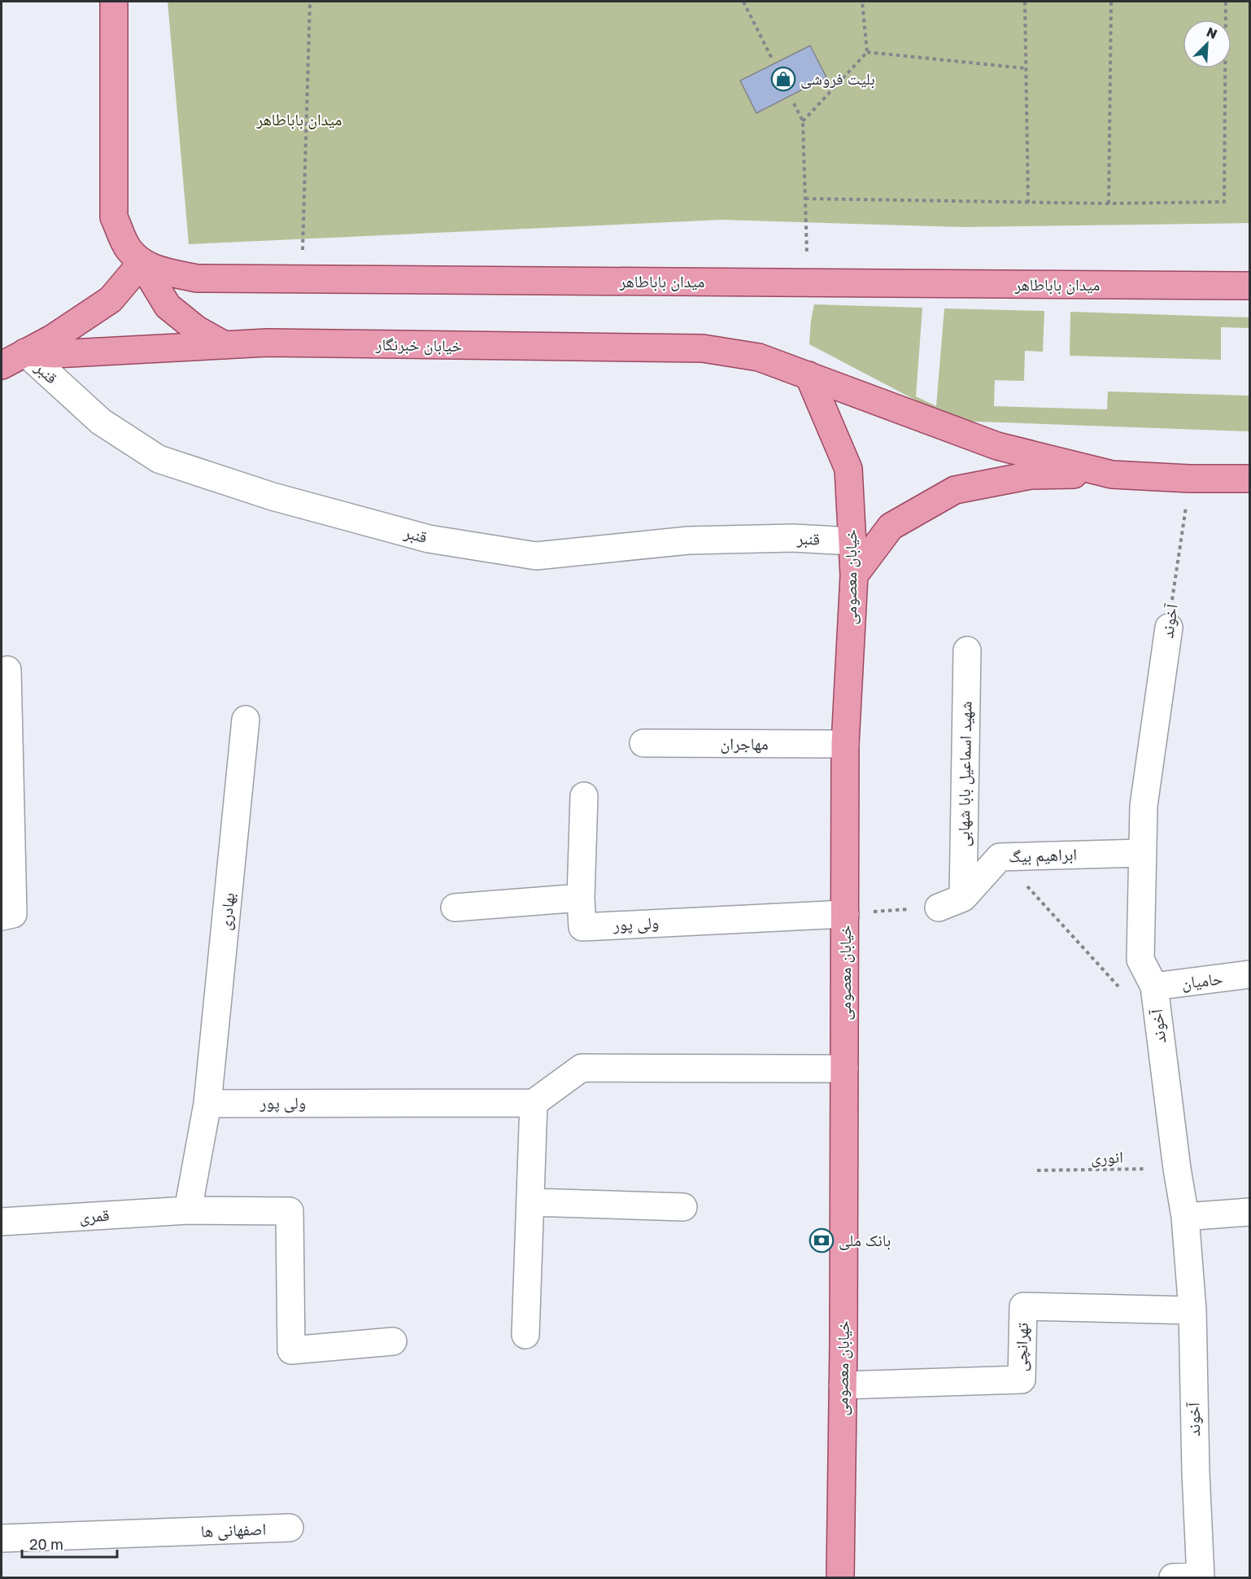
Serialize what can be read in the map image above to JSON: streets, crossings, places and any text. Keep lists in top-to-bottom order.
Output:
{
  "streets": {
    "main road": ["میدان باباطاهر", "خیابان خبرنگار", "خیابان معصومی"],
    "street": [
      "قنبر",
      "آخوند",
      "مهاجران",
      "شهید اسماعیل بابا شهابی",
      "ابراهیم بیگ",
      "بهادری",
      "ولی پور",
      "حامیان",
      "قمری",
      "تهرانچی",
      "اصفهانی ها"
    ],
    "path": ["انوری"]
  },
  "crossings": [
    ["میدان باباطاهر", "خیابان خبرنگار"],
    ["خیابان خبرنگار", "قنبر"],
    ["خیابان خبرنگار", "خیابان معصومی"],
    ["قنبر", "خیابان معصومی"],
    ["خیابان معصومی", "مهاجران"],
    ["خیابان معصومی", "ولی پور"],
    ["خیابان معصومی", "تهرانچی"],
    ["آخوند", "ابراهیم بیگ"],
    ["آخوند", "حامیان"],
    ["آخوند", "انوری"],
    ["آخوند", "تهرانچی"],
    ["شهید اسماعیل بابا شهابی", "ابراهیم بیگ"],
    ["بهادری", "ولی پور"],
    ["بهادری", "قمری"]
  ],
  "parks": ["میدان باباطاهر"],
  "places": {
    "shop": ["بلیت فروشی"],
    "bank": ["بانک ملی"]
  },
  "scale_bar": "20 m",
  "north": "top right"
}
